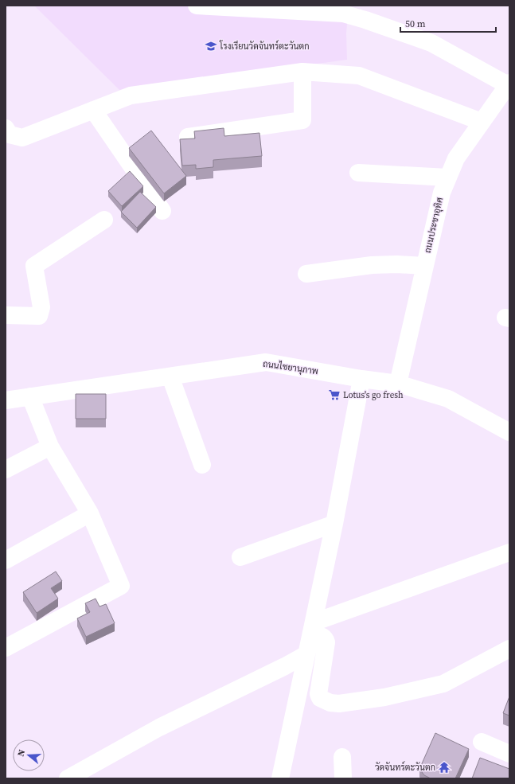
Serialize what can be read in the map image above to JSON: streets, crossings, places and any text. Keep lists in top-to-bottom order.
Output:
{
  "streets": {
    "street": ["ถนนประชาอุทิศ", "ถนนไชยานุภาพ"]
  },
  "crossings": [
    ["ถนนประชาอุทิศ", "ถนนไชยานุภาพ"]
  ],
  "places": {
    "school or university": ["โรงเรียนวัดจันทร์ตะวันตก"],
    "supermarket": ["Lotus's go fresh"],
    "temple": ["วัดจันทร์ตะวันตก"]
  },
  "scale_bar": "50 m",
  "north": "left"
}
